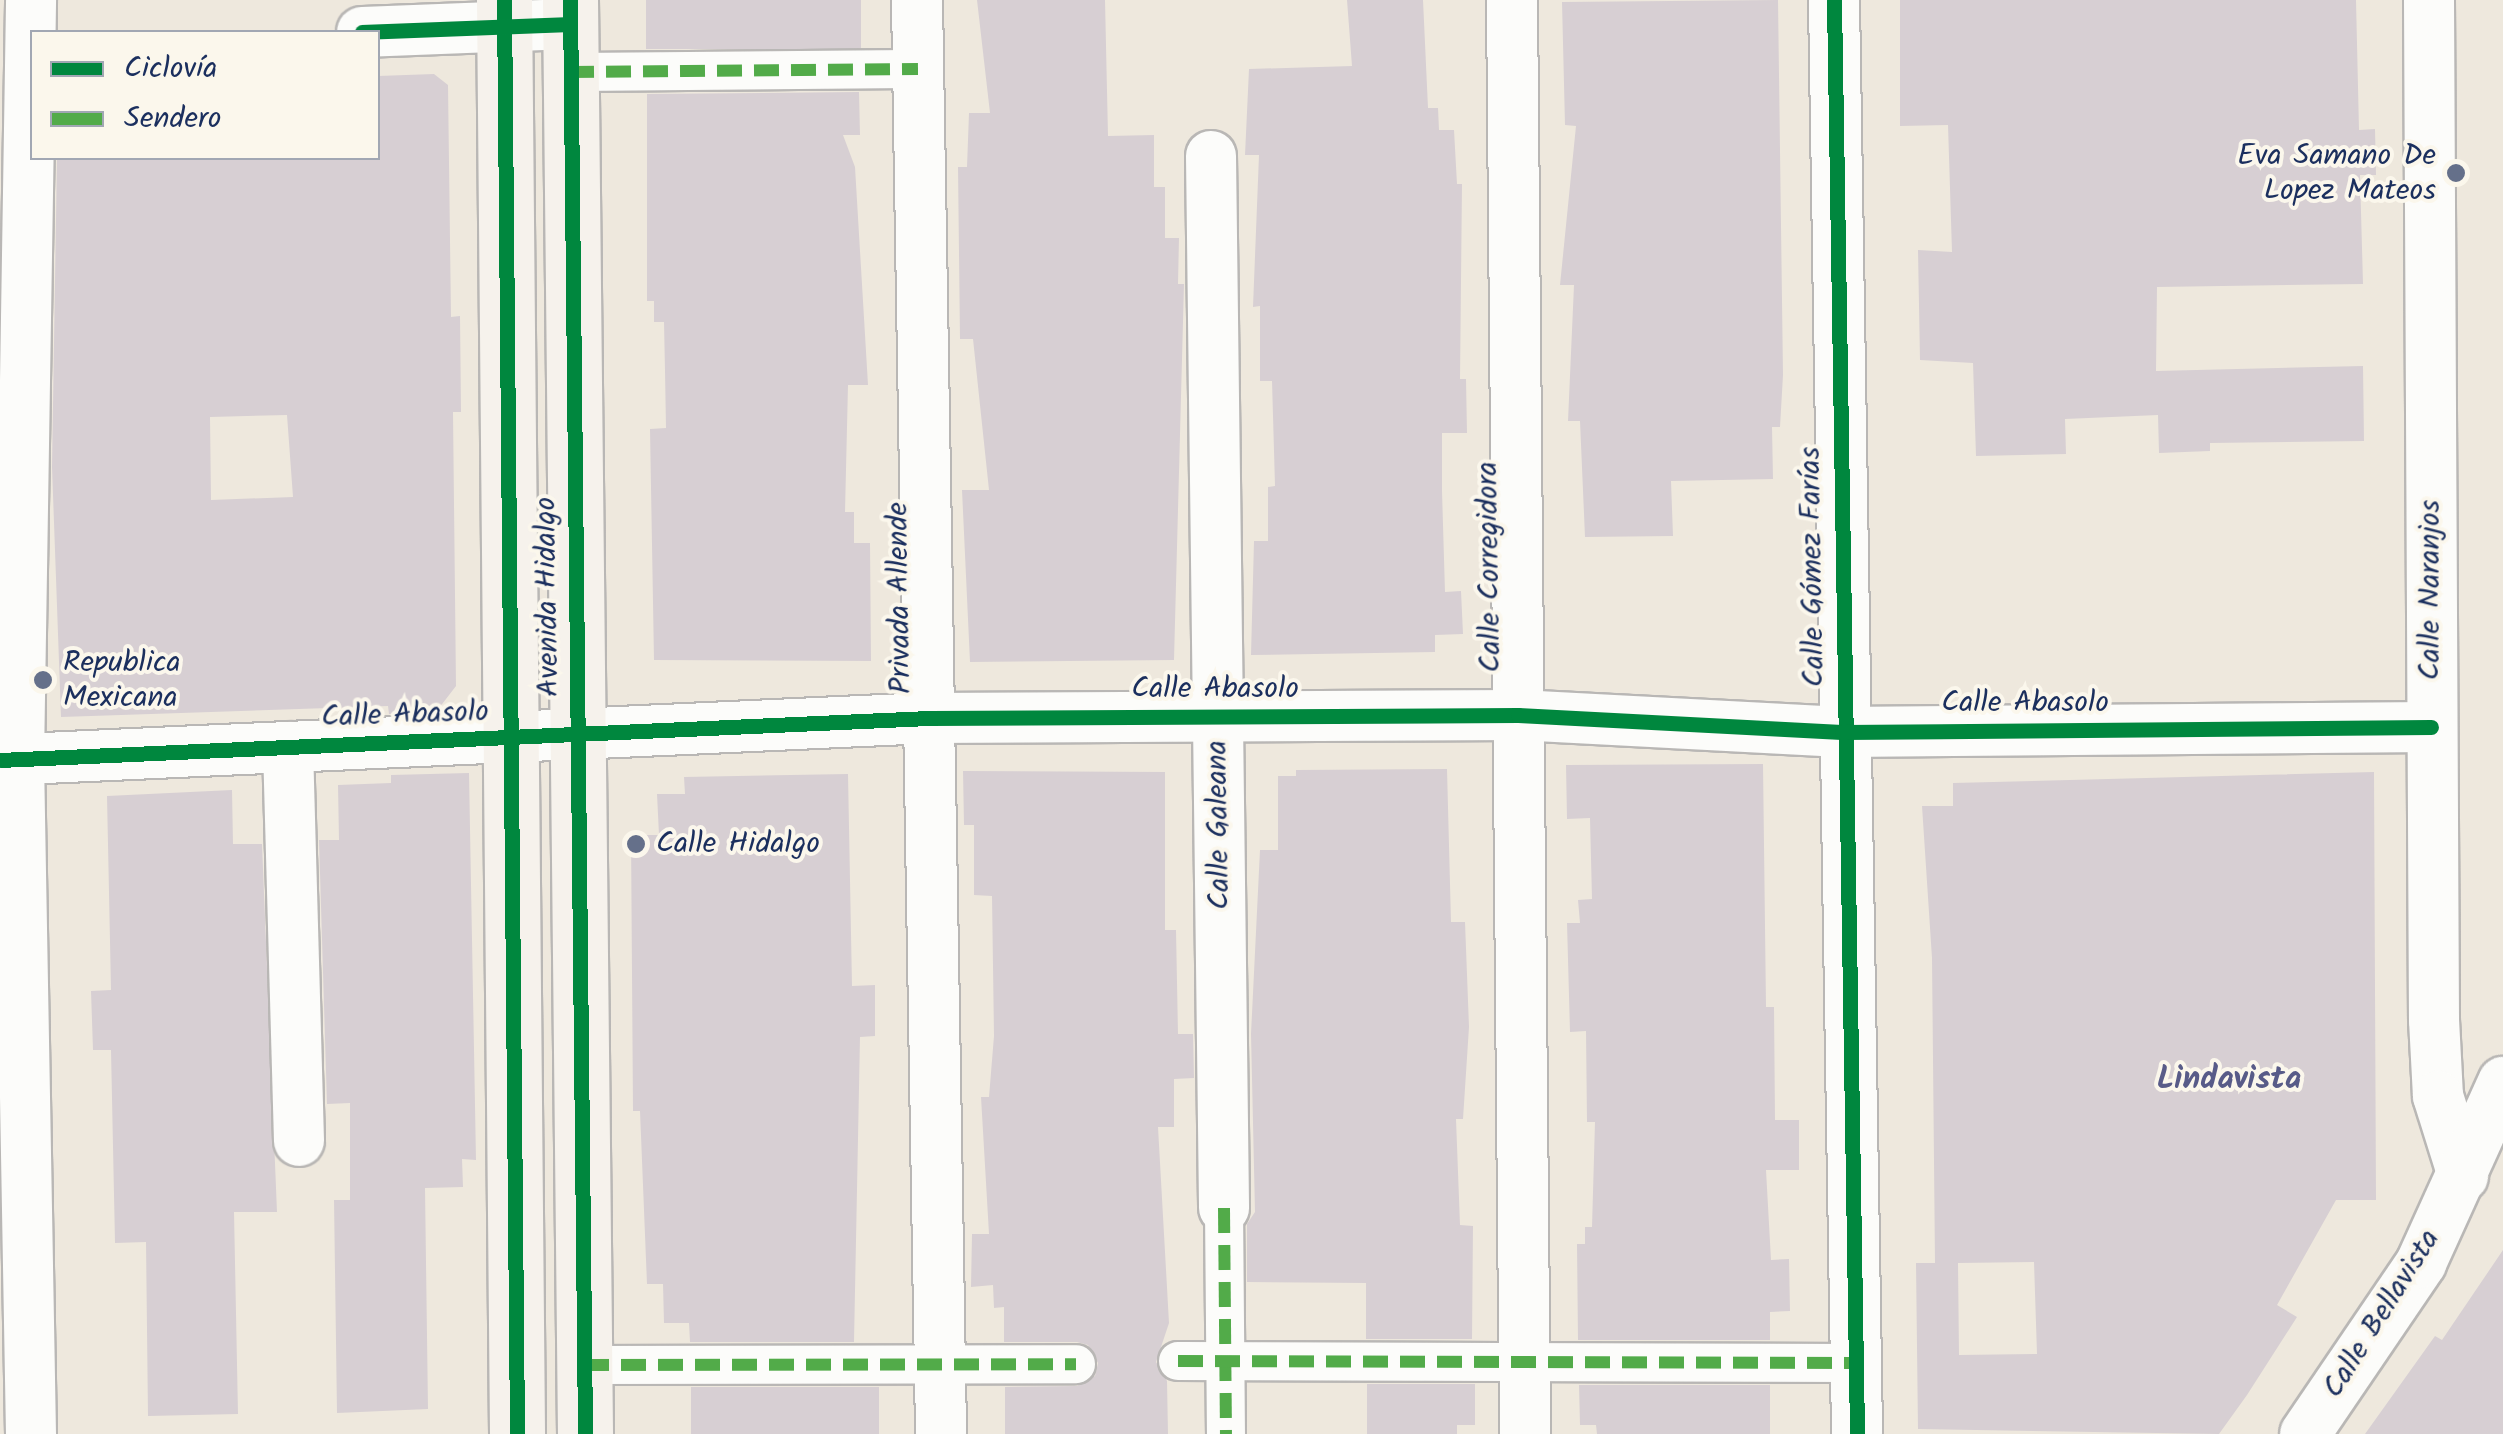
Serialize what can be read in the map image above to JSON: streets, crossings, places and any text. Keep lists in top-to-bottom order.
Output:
{
  "streets": {
    "main road": ["Avenida Hidalgo"],
    "street": [
      "Calle Corregidora",
      "Calle Gómez Farías",
      "Calle Naranjos",
      "Privada Allende",
      "Calle Abasolo",
      "Calle Galeana",
      "Calle Bellavista"
    ]
  },
  "crossings": [
    ["Calle Corregidora", "Calle Abasolo"],
    ["Calle Gómez Farías", "Calle Abasolo"],
    ["Calle Naranjos", "Calle Abasolo"],
    ["Calle Naranjos", "Calle Bellavista"],
    ["Avenida Hidalgo", "Calle Abasolo"],
    ["Privada Allende", "Calle Abasolo"],
    ["Calle Abasolo", "Calle Galeana"]
  ],
  "districts": ["Lindavista"],
  "places": ["Eva Samano De Lopez Mateos", "Republica Mexicana", "Calle Hidalgo"],
  "legend": ["Ciclovía", "Sendero"]
}
